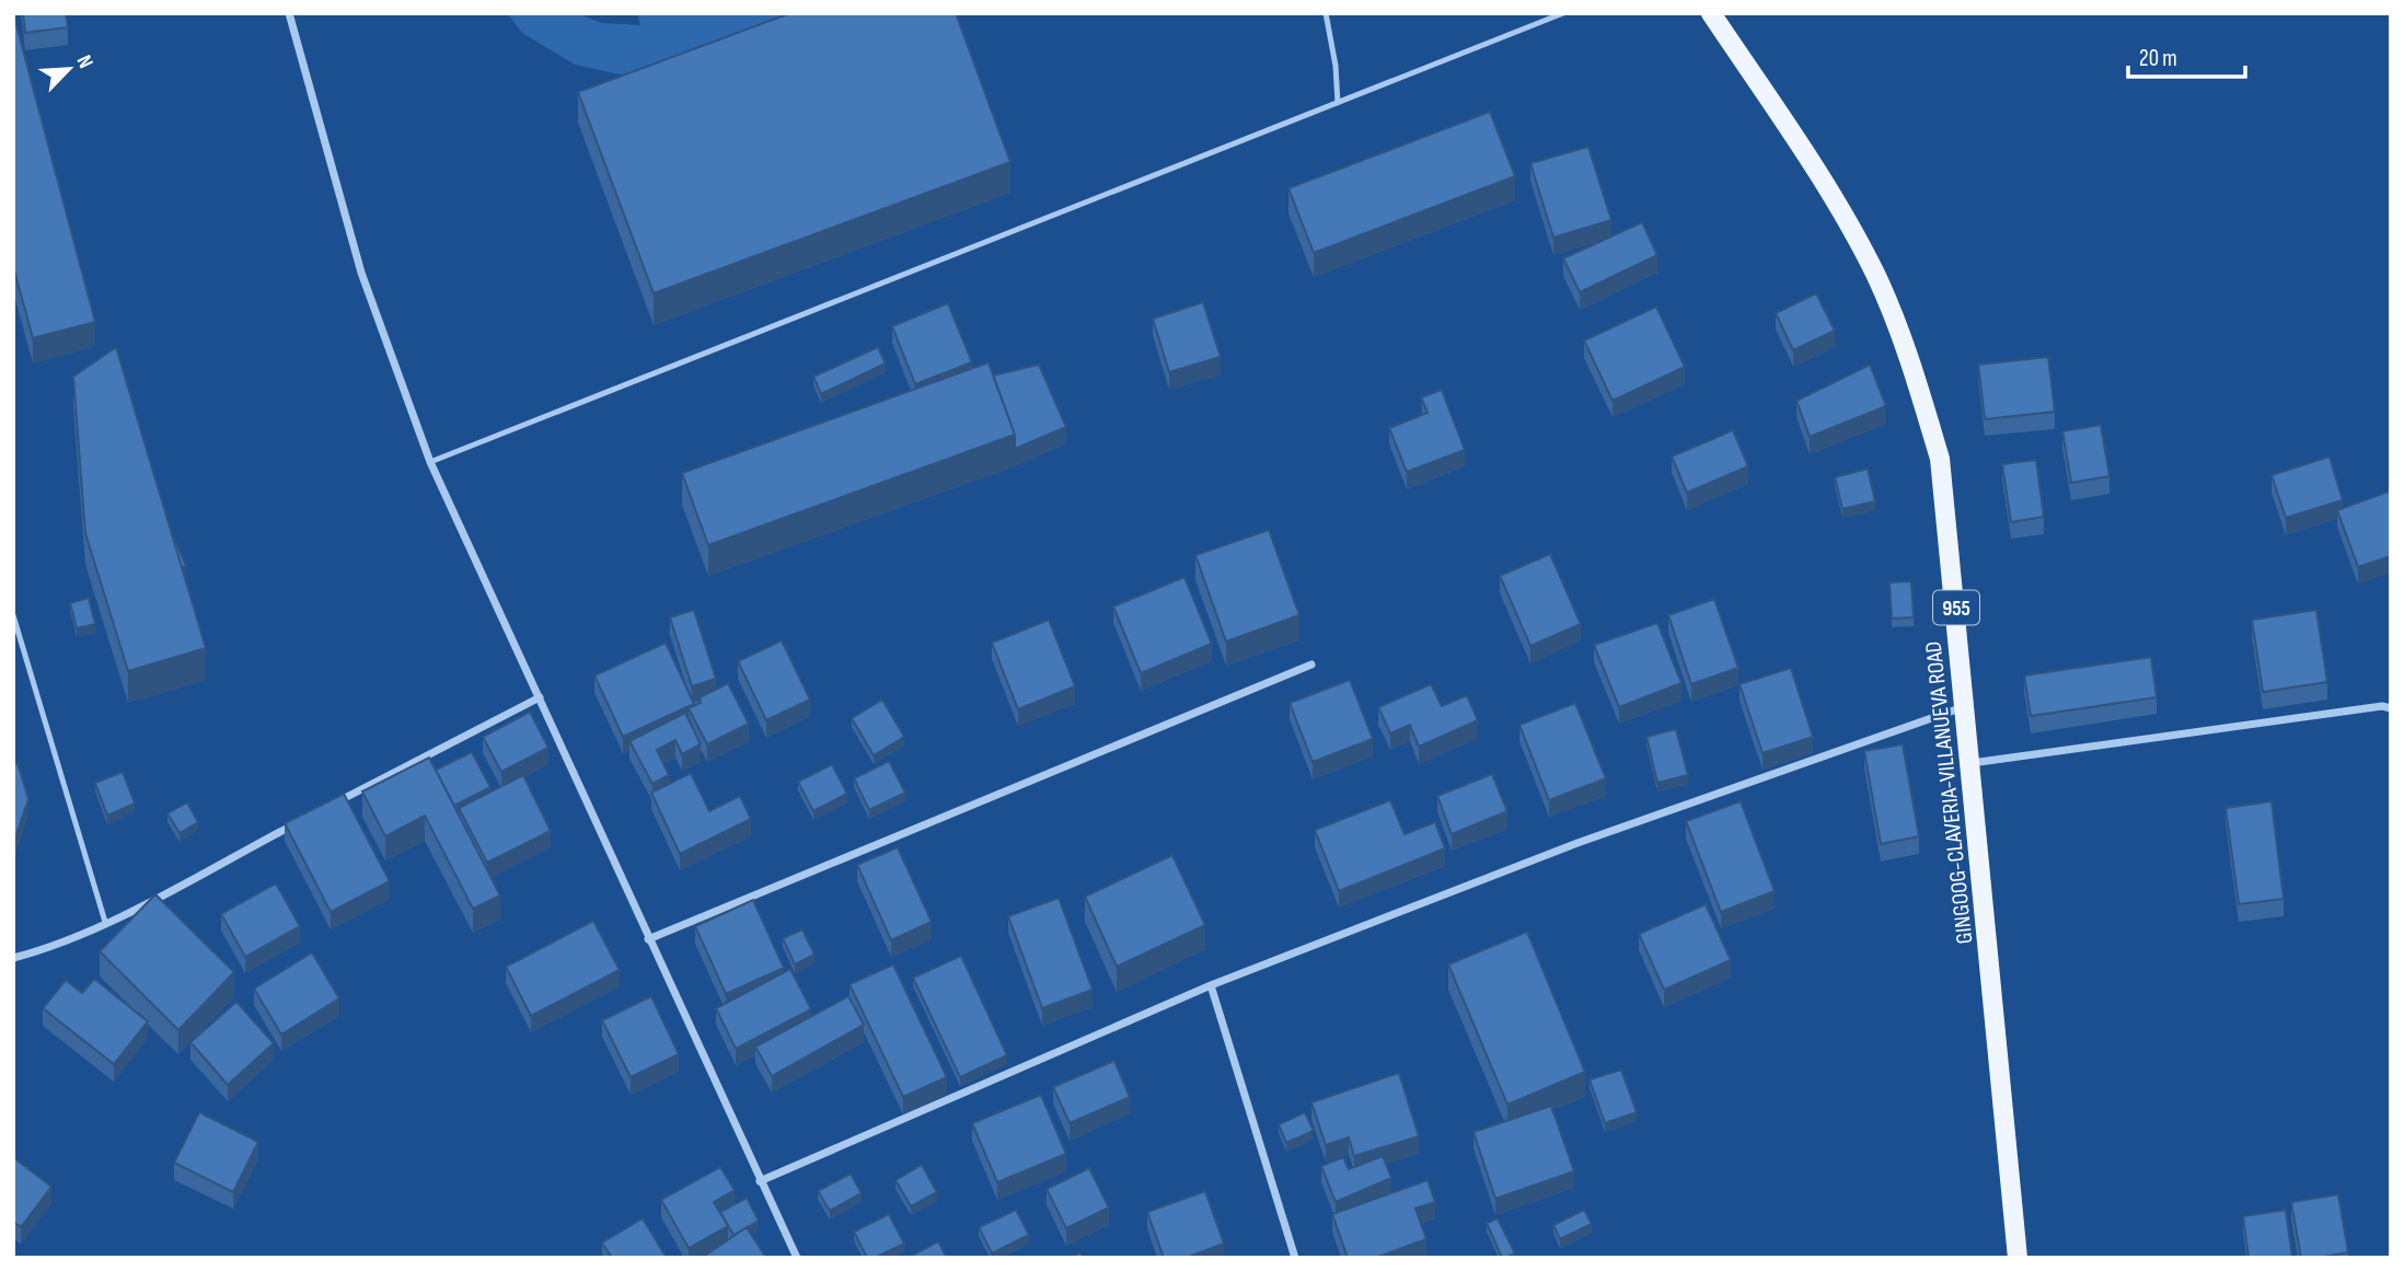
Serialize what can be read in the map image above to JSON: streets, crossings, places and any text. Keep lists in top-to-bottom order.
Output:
{
  "streets": {
    "main road": ["955", "GINGOOG-CLAVERIA-VILLANUEVA ROAD"]
  },
  "scale_bar": "20 m",
  "north": "top right"
}
